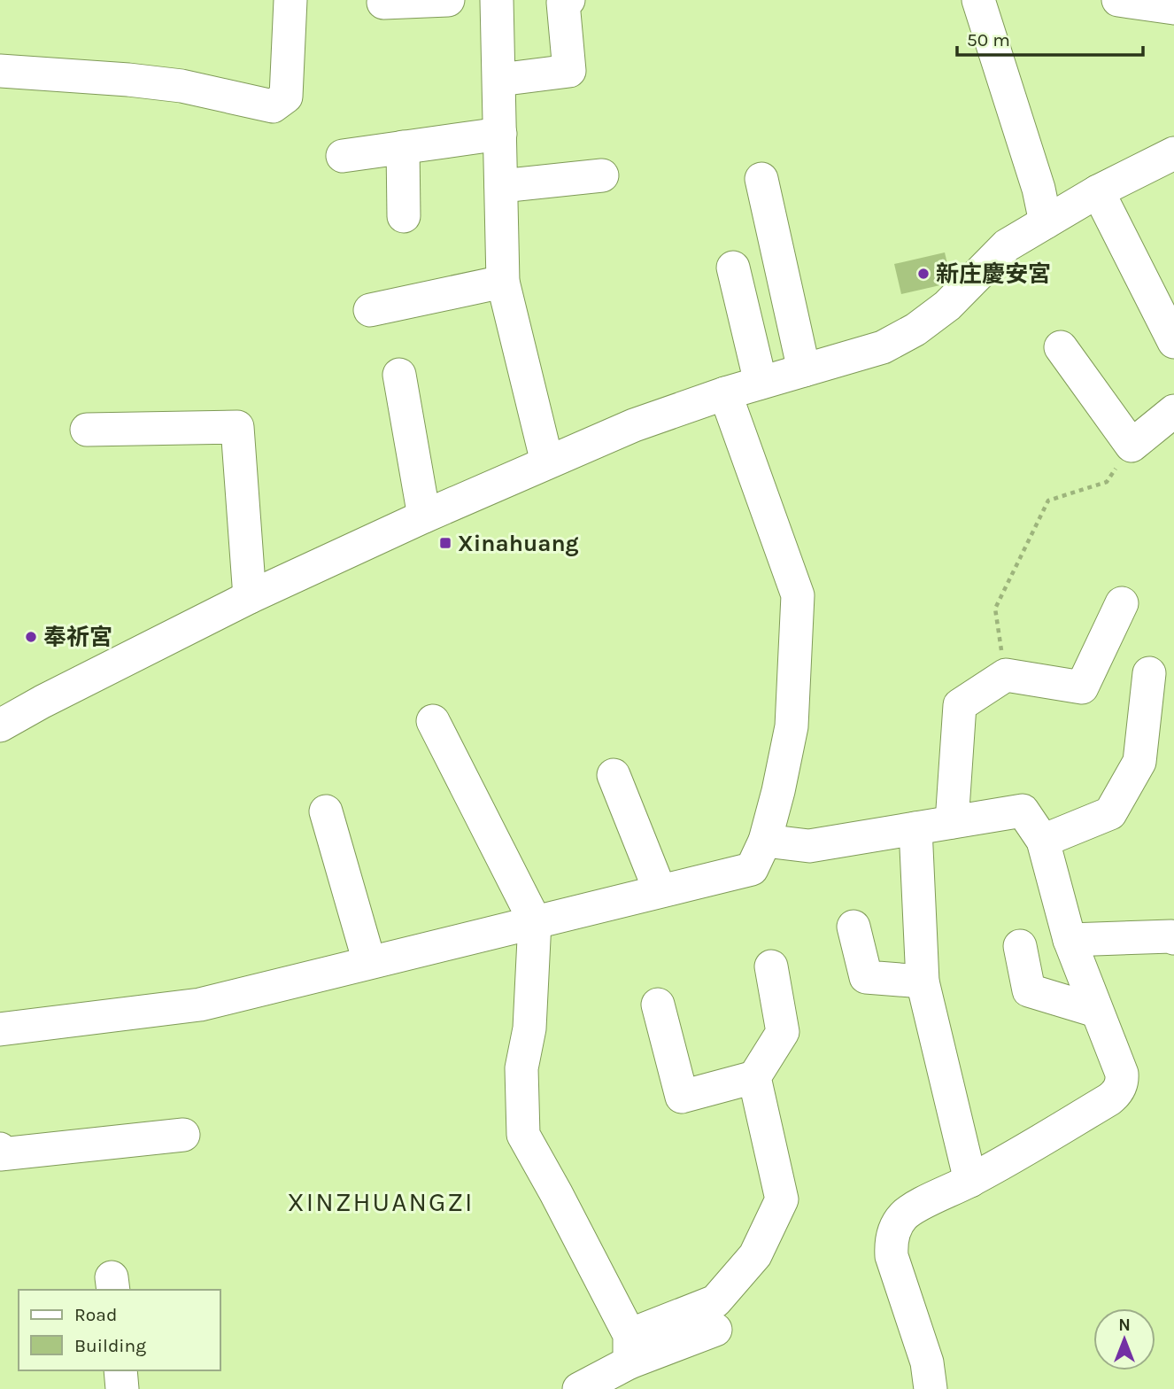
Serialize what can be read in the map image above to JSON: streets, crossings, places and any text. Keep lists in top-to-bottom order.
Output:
{
  "districts": ["XINZHUANGZI"],
  "places": {
    "other": ["新庄慶安宮", "奉祈宮"],
    "transit": ["Xinahuang"]
  },
  "legend": ["Road", "Building"],
  "scale_bar": "50 m",
  "north": "top"
}
